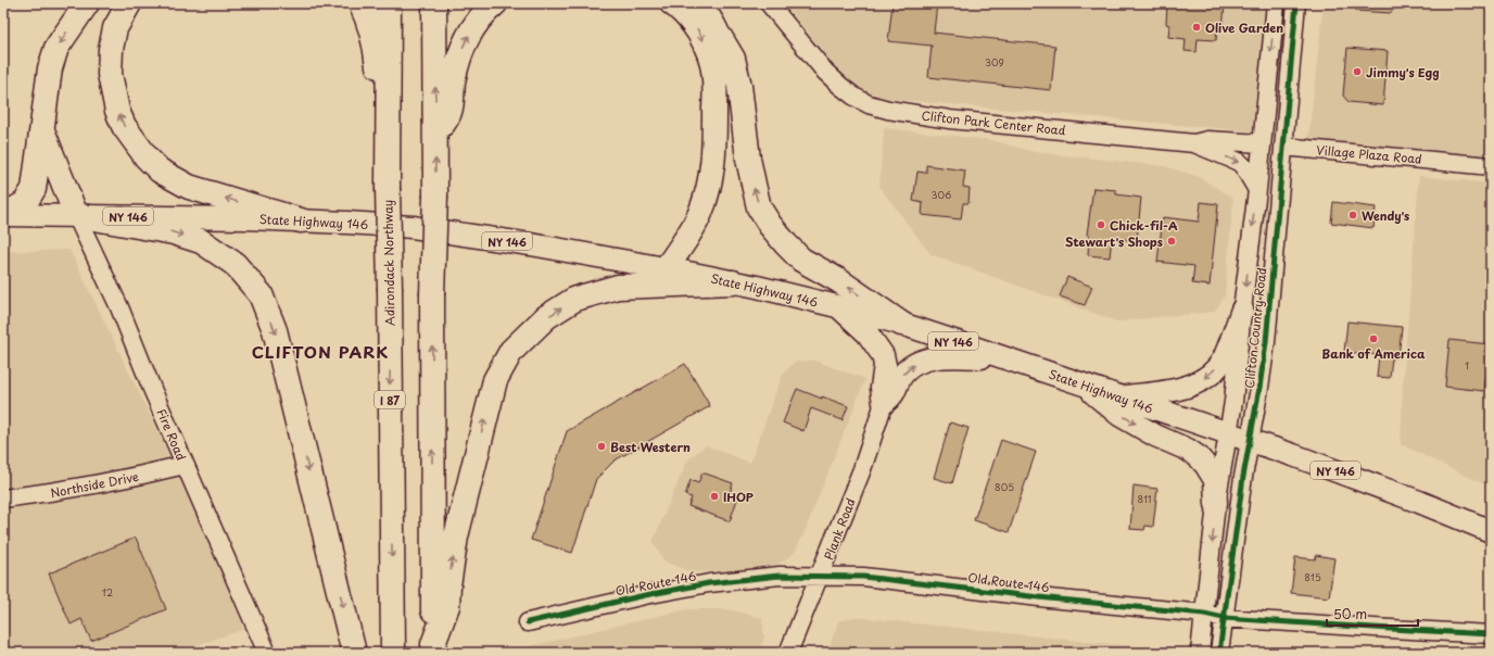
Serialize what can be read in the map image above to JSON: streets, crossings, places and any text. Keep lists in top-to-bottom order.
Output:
{
  "streets": {
    "highway": ["Adirondack Northway", "I 87"],
    "main road": ["NY 146", "State Highway 146"],
    "street": [
      "Clifton Park Center Road",
      "Village Plaza Road",
      "Clifton Country Road",
      "Fire Road",
      "Northside Drive",
      "Plank Road",
      "Old Route 146"
    ]
  },
  "crossings": [
    ["Clifton Park Center Road", "Clifton Country Road"],
    ["Village Plaza Road", "Clifton Country Road"],
    ["State Highway 146", "Clifton Country Road"],
    ["State Highway 146", "Fire Road"],
    ["Clifton Country Road", "Old Route 146"],
    ["Fire Road", "Northside Drive"],
    ["Plank Road", "Old Route 146"]
  ],
  "districts": ["CLIFTON PARK"],
  "places": [
    "Olive Garden",
    "Jimmy's Egg",
    "Wendy's",
    "Chick-fil-A",
    "Stewart's Shops",
    "Bank of America",
    "Best Western",
    "IHOP"
  ],
  "house_numbers": [
    "309",
    "306",
    "1",
    "805",
    "811",
    "815",
    "12"
  ],
  "scale_bar": "50 m"
}
